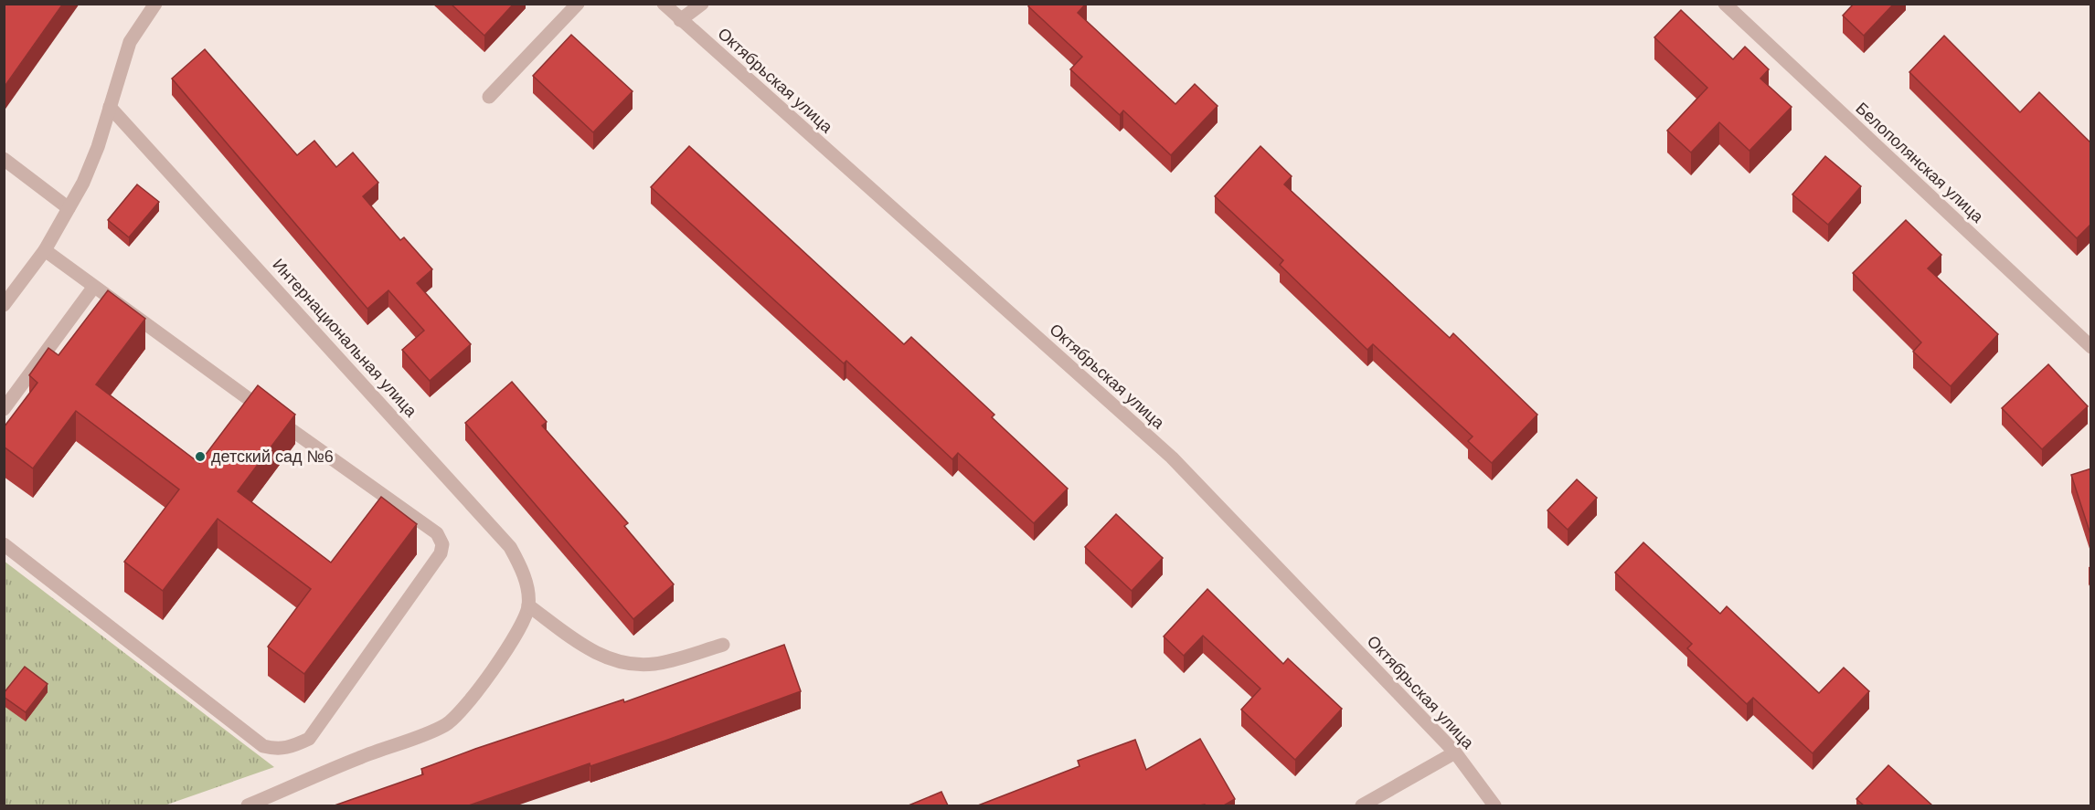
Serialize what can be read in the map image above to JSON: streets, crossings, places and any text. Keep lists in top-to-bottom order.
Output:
{
  "streets": {
    "street": ["Октябрьская улица", "Белополянская улица", "Интернациональная улица"]
  },
  "places": ["детский сад №6"]
}
